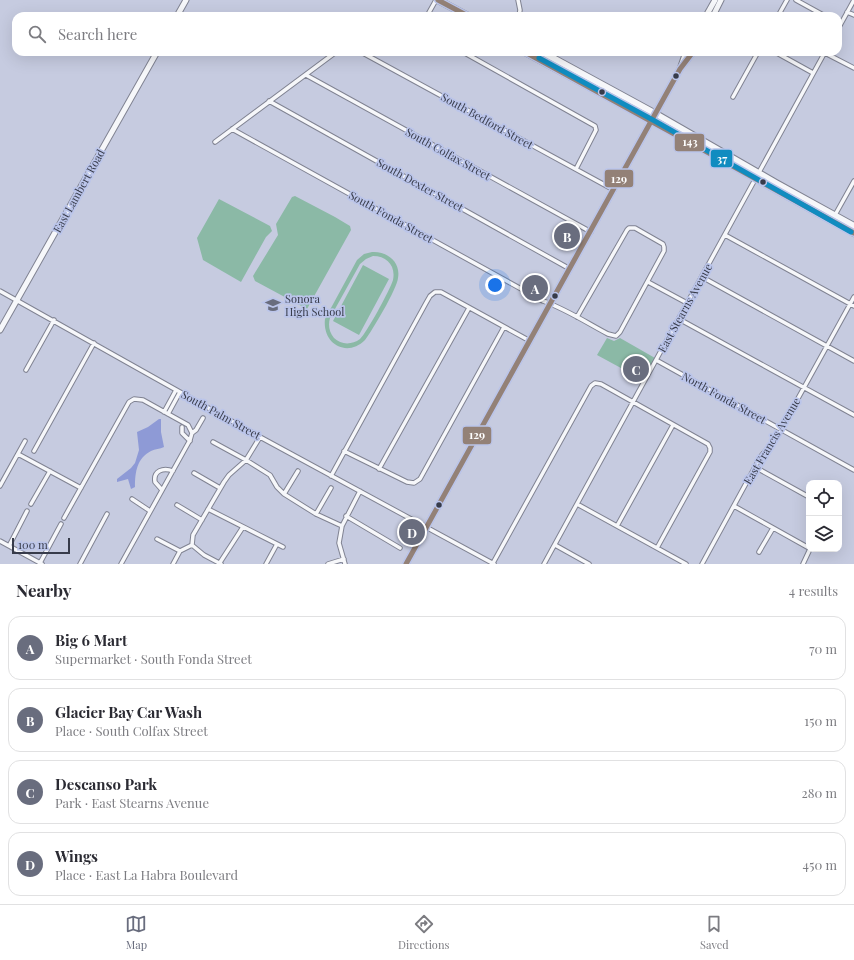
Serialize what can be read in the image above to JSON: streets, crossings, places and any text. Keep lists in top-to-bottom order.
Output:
{
  "streets": {
    "main road": ["East Lambert Road"],
    "street": [
      "South Bedford Street",
      "South Colfax Street",
      "South Dexter Street",
      "South Fonda Street",
      "East Stearns Avenue",
      "North Fonda Street",
      "South Palm Street",
      "East Francis Avenue"
    ]
  },
  "crossings": [
    ["East Lambert Road", "South Palm Street"],
    ["East Stearns Avenue", "North Fonda Street"],
    ["North Fonda Street", "East Francis Avenue"]
  ],
  "places": {
    "school or university": ["Sonora High School"]
  },
  "lines": ["transit line 143", "transit line 129", "transit line 37"],
  "scale_bar": "100 m",
  "page": {
    "search": "Search here",
    "pins": [
      "B",
      "A",
      "C",
      "D"
    ],
    "scale": "100 m",
    "heading": ["Nearby", "4 results"],
    "list": [
      {
        "mark": "A",
        "name": "Big 6 Mart",
        "note": "Supermarket · South Fonda Street",
        "value": "70 m"
      },
      {
        "mark": "B",
        "name": "Glacier Bay Car Wash",
        "note": "Place · South Colfax Street",
        "value": "150 m"
      },
      {
        "mark": "C",
        "name": "Descanso Park",
        "note": "Park · East Stearns Avenue",
        "value": "280 m"
      },
      {
        "mark": "D",
        "name": "Wings",
        "note": "Place · East La Habra Boulevard",
        "value": "450 m"
      }
    ],
    "nav": ["Map", "Directions", "Saved"]
  }
}
